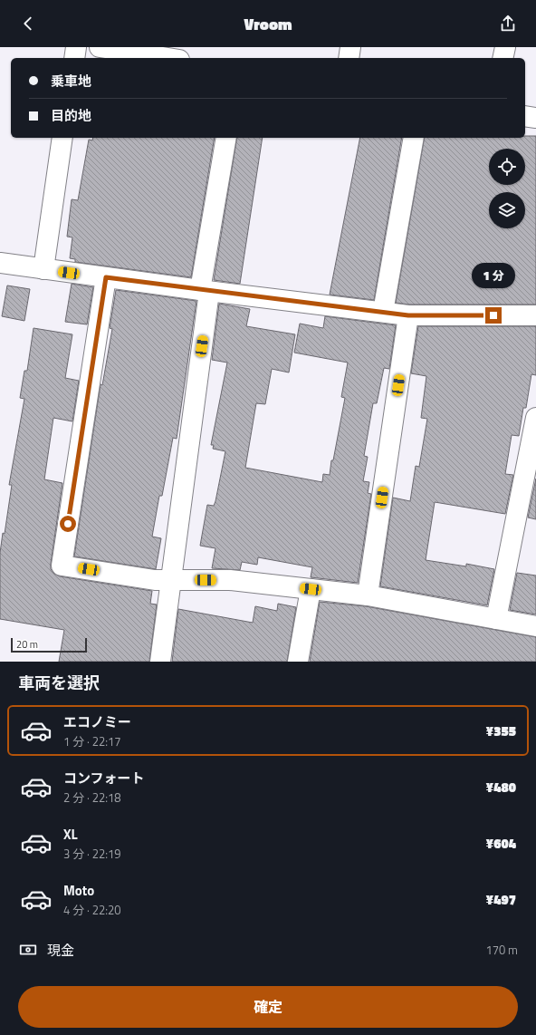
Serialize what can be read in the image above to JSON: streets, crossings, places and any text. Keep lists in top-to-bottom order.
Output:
{
  "scale_bar": "20 m",
  "page": {
    "header": "Vroom",
    "banner": ["乗車地", "目的地"],
    "bubble": "1 分",
    "scale": "20 m",
    "heading": "車両を選択",
    "list": [
      {
        "name": "エコノミー",
        "note": "1 分 · 22:17",
        "value": "¥355"
      },
      {
        "name": "コンフォート",
        "note": "2 分 · 22:18",
        "value": "¥480"
      },
      {
        "name": "XL",
        "note": "3 分 · 22:19",
        "value": "¥604"
      },
      {
        "name": "Moto",
        "note": "4 分 · 22:20",
        "value": "¥497"
      }
    ],
    "pay": ["現金", "170 m"],
    "buttons": "確定"
  }
}
